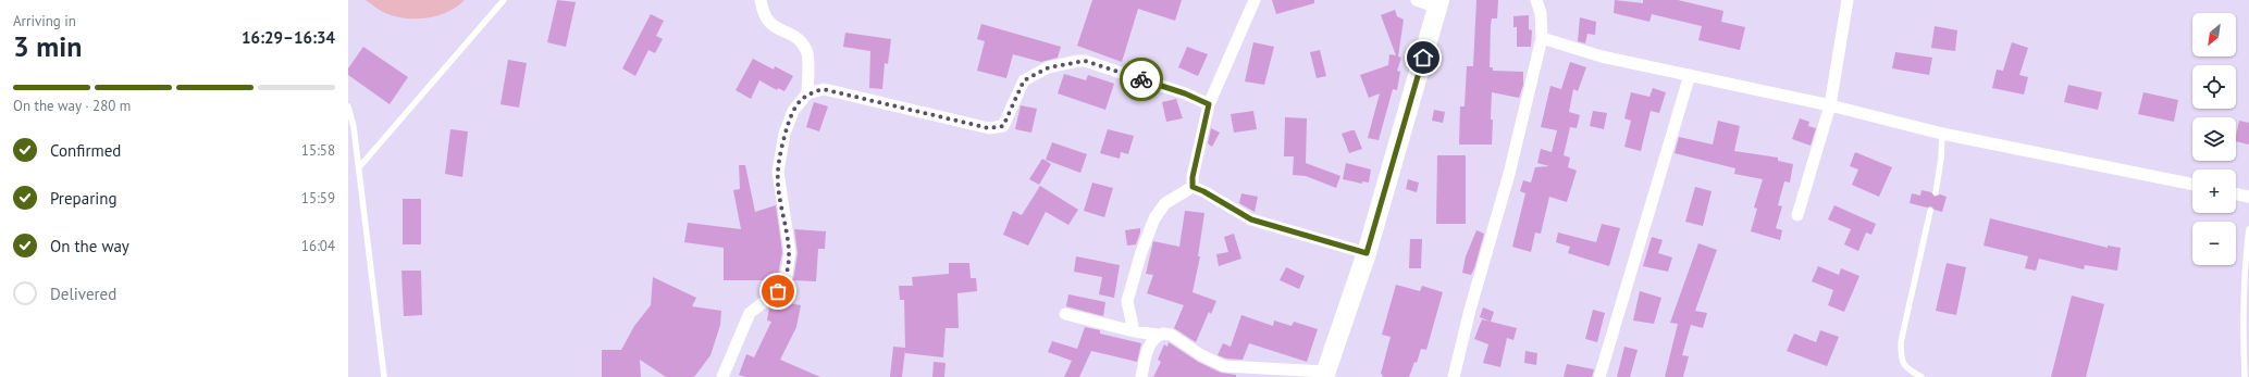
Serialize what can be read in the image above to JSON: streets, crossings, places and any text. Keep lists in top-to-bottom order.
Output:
{
  "north": "bottom left",
  "page": {
    "heading": ["3 min", "Arriving in", "16:29–16:34"],
    "map_buttons": ["+", "−"],
    "bar": "On the way · 280 m",
    "list": [
      ["Confirmed", "15:58"],
      ["Preparing", "15:59"],
      ["On the way", "16:04"],
      "Delivered"
    ]
  }
}
